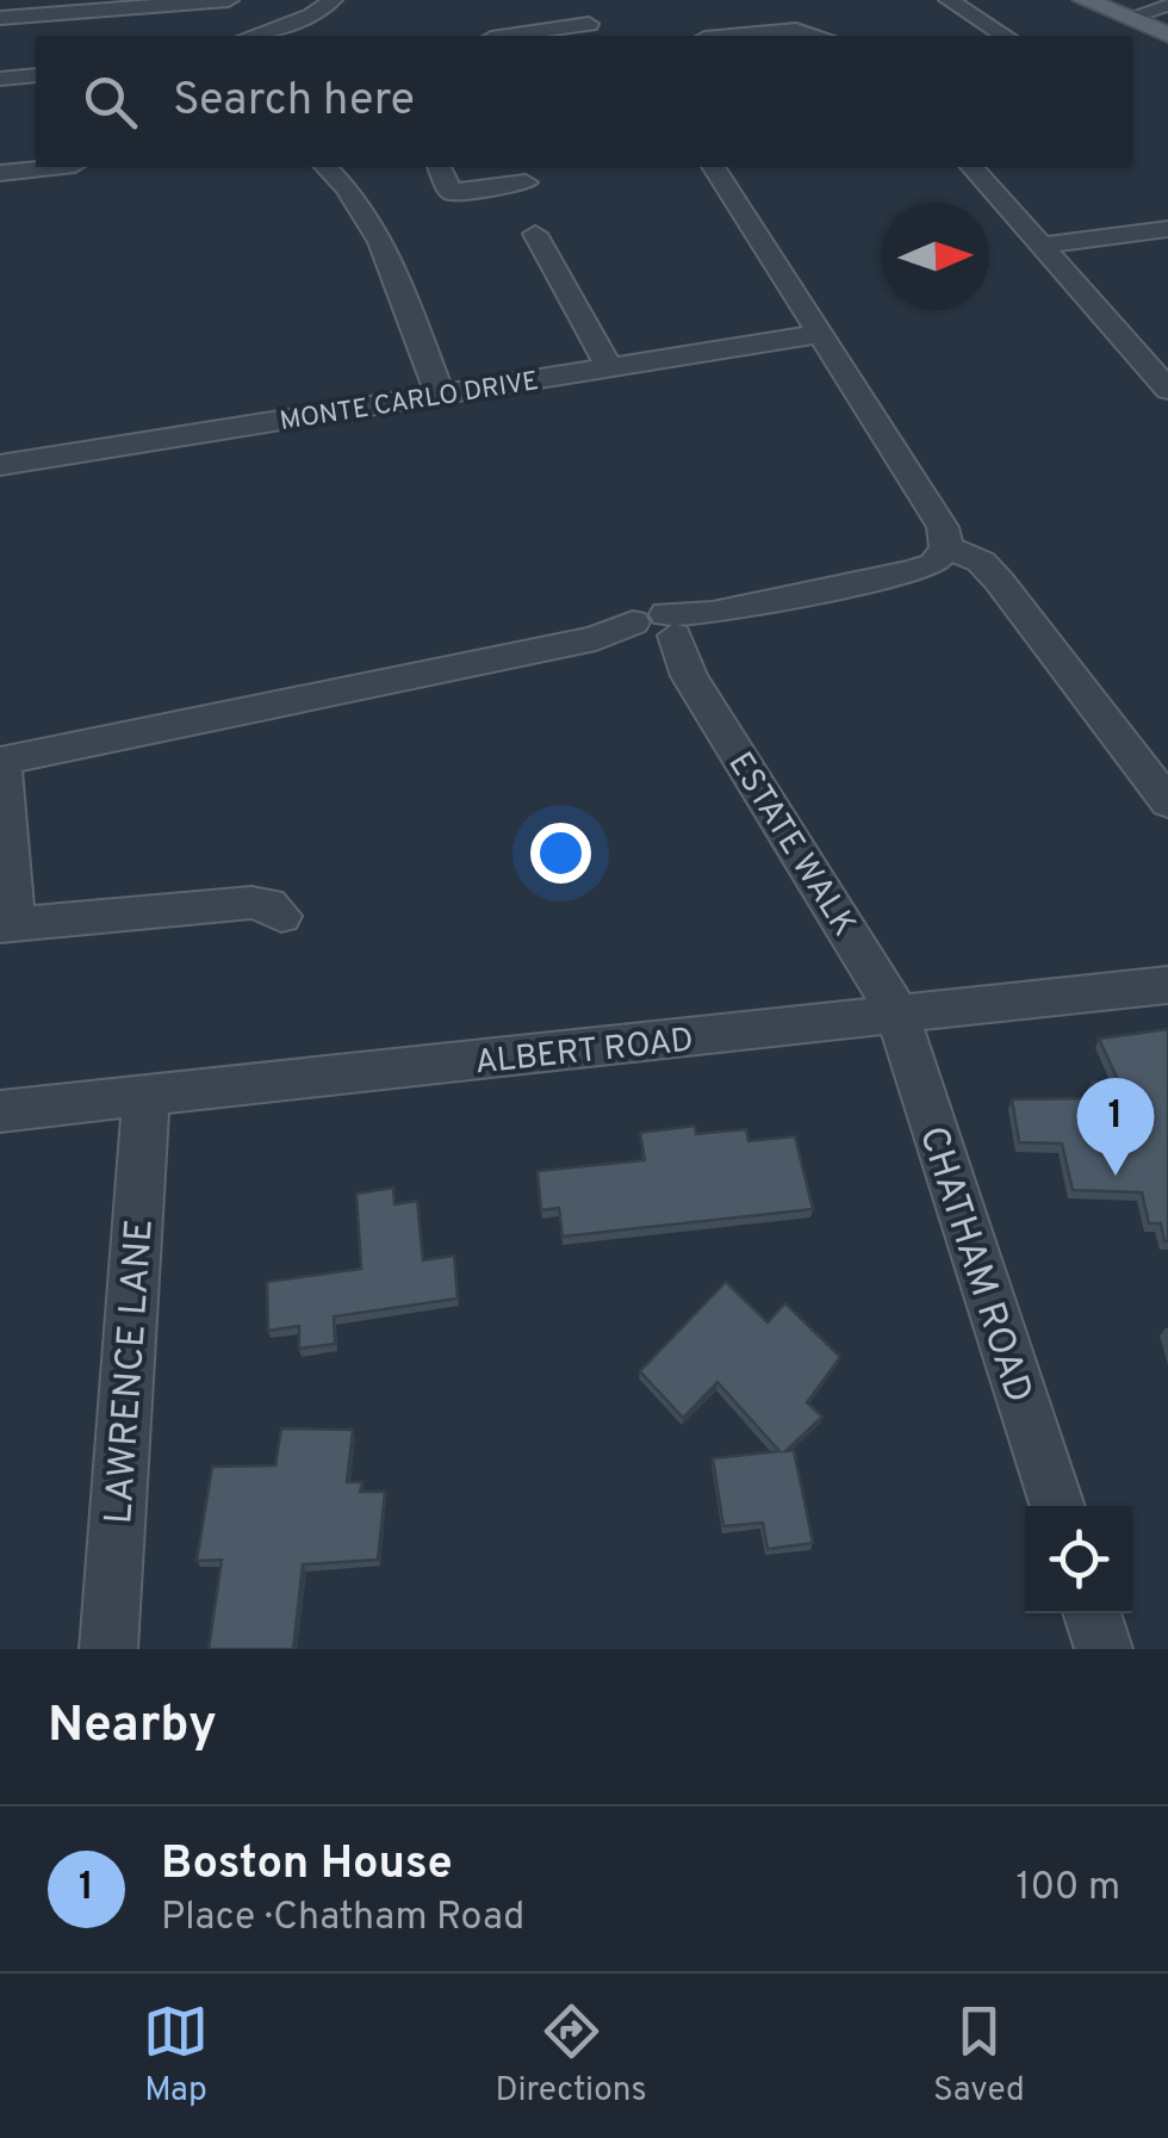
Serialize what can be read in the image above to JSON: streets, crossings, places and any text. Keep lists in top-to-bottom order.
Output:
{
  "streets": {
    "street": [
      "MONTE CARLO DRIVE",
      "ESTATE WALK",
      "ALBERT ROAD",
      "CHATHAM ROAD",
      "LAWRENCE LANE"
    ]
  },
  "crossings": [
    ["ESTATE WALK", "ALBERT ROAD"],
    ["ESTATE WALK", "CHATHAM ROAD"],
    ["ALBERT ROAD", "CHATHAM ROAD"],
    ["ALBERT ROAD", "LAWRENCE LANE"]
  ],
  "north": "right",
  "page": {
    "search": "Search here",
    "pins": "1",
    "heading": "Nearby",
    "list": [
      {
        "mark": "1",
        "name": "Boston House",
        "note": "Place · Chatham Road",
        "value": "100 m"
      }
    ],
    "nav": ["Map", "Directions", "Saved"]
  }
}
